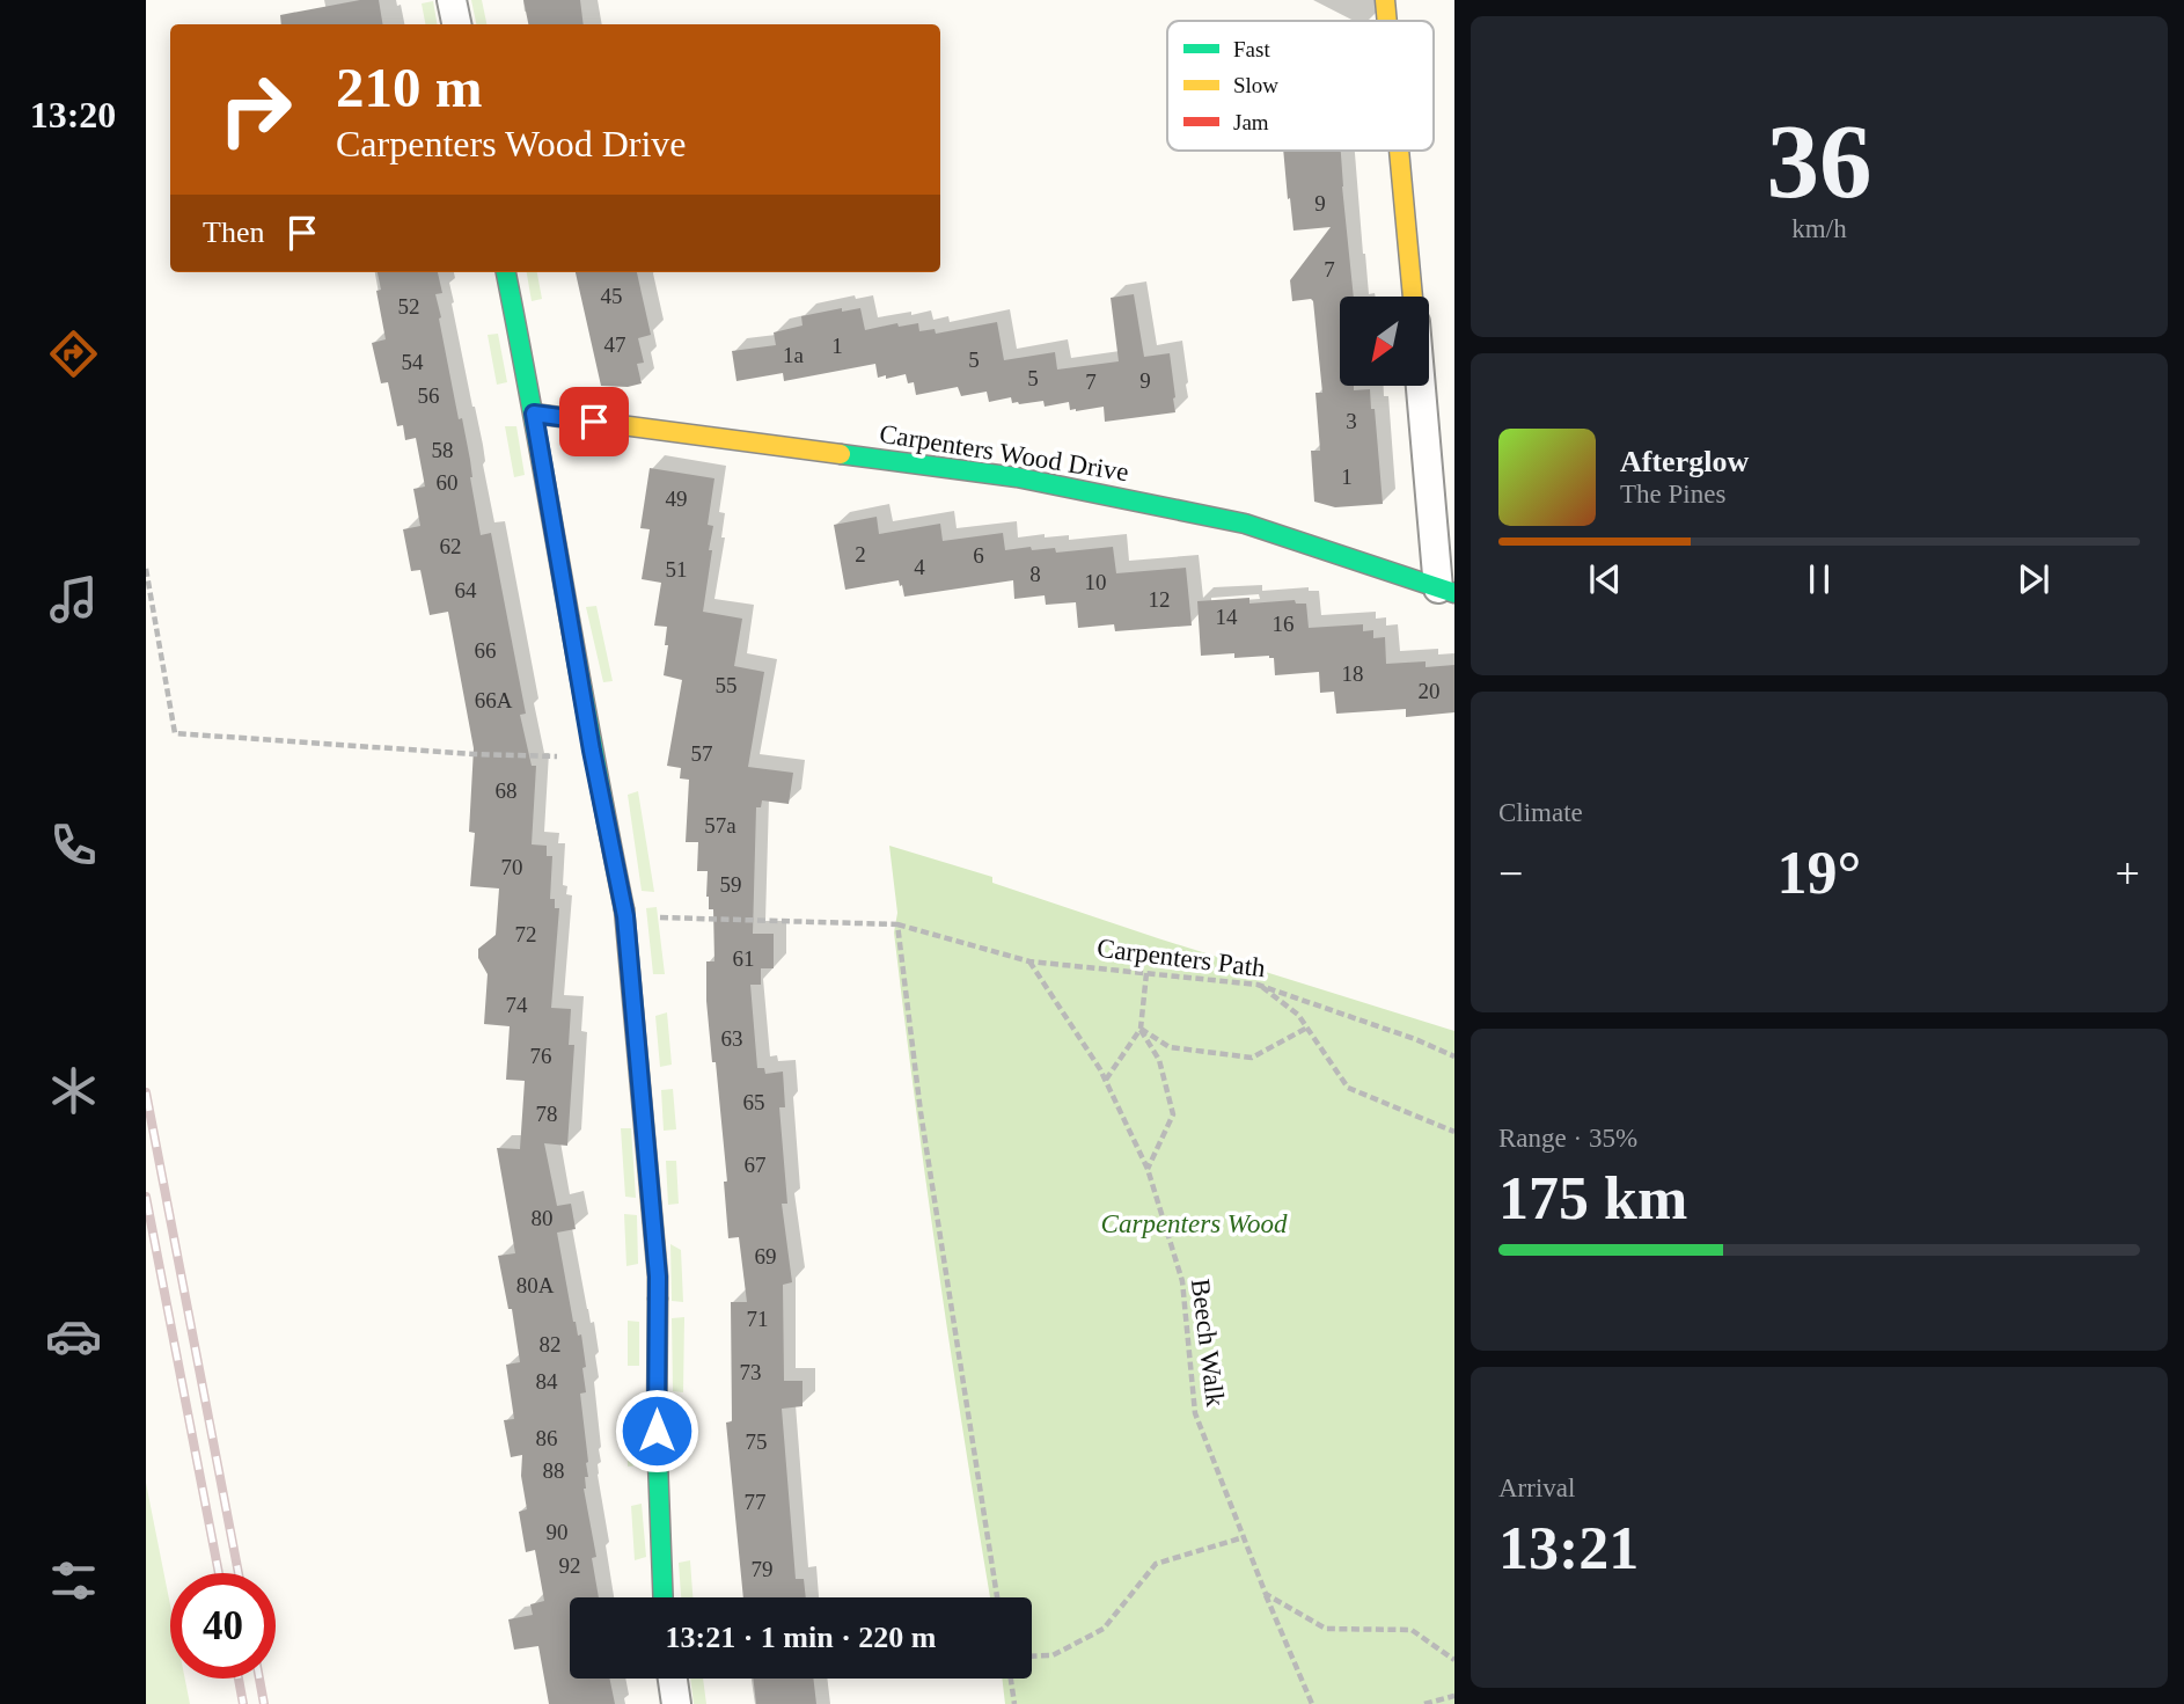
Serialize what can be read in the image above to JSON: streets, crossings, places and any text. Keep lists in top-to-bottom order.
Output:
{
  "streets": {
    "street": ["Carpenters Wood Drive"],
    "path": ["Carpenters Path", "Beech Walk"]
  },
  "crossings": [
    ["Carpenters Path", "Beech Walk"]
  ],
  "parks": ["Carpenters Wood"],
  "house_numbers": [
    "9",
    "7",
    "45",
    "52",
    "47",
    "1",
    "1a",
    "5",
    "54",
    "5",
    "9",
    "7",
    "56",
    "3",
    "58",
    "1",
    "60",
    "49",
    "62",
    "2",
    "6",
    "4",
    "51",
    "8",
    "10",
    "64",
    "12",
    "14",
    "16",
    "66",
    "18",
    "55",
    "20",
    "66A",
    "57",
    "68",
    "57a",
    "70",
    "59",
    "72",
    "61",
    "74",
    "63",
    "76",
    "65",
    "78",
    "67",
    "80",
    "69",
    "80A",
    "71",
    "82",
    "73",
    "84",
    "86",
    "75",
    "88",
    "77",
    "90",
    "92",
    "79"
  ],
  "legend": ["Fast", "Slow", "Jam"],
  "north": "bottom left",
  "page": {
    "tabs": "13:20",
    "tile": [
      ["36", "km/h"],
      "Climate",
      ["Range · 35%", "175 km"],
      ["Arrival", "13:21"]
    ],
    "turn": ["210 m", "Carpenters Wood Drive"],
    "then": "Then",
    "song": ["Afterglow", "The Pines"],
    "heat": ["−", "19°", "+"],
    "limit": "40",
    "trip": "13:21 · 1 min · 220 m"
  }
}
